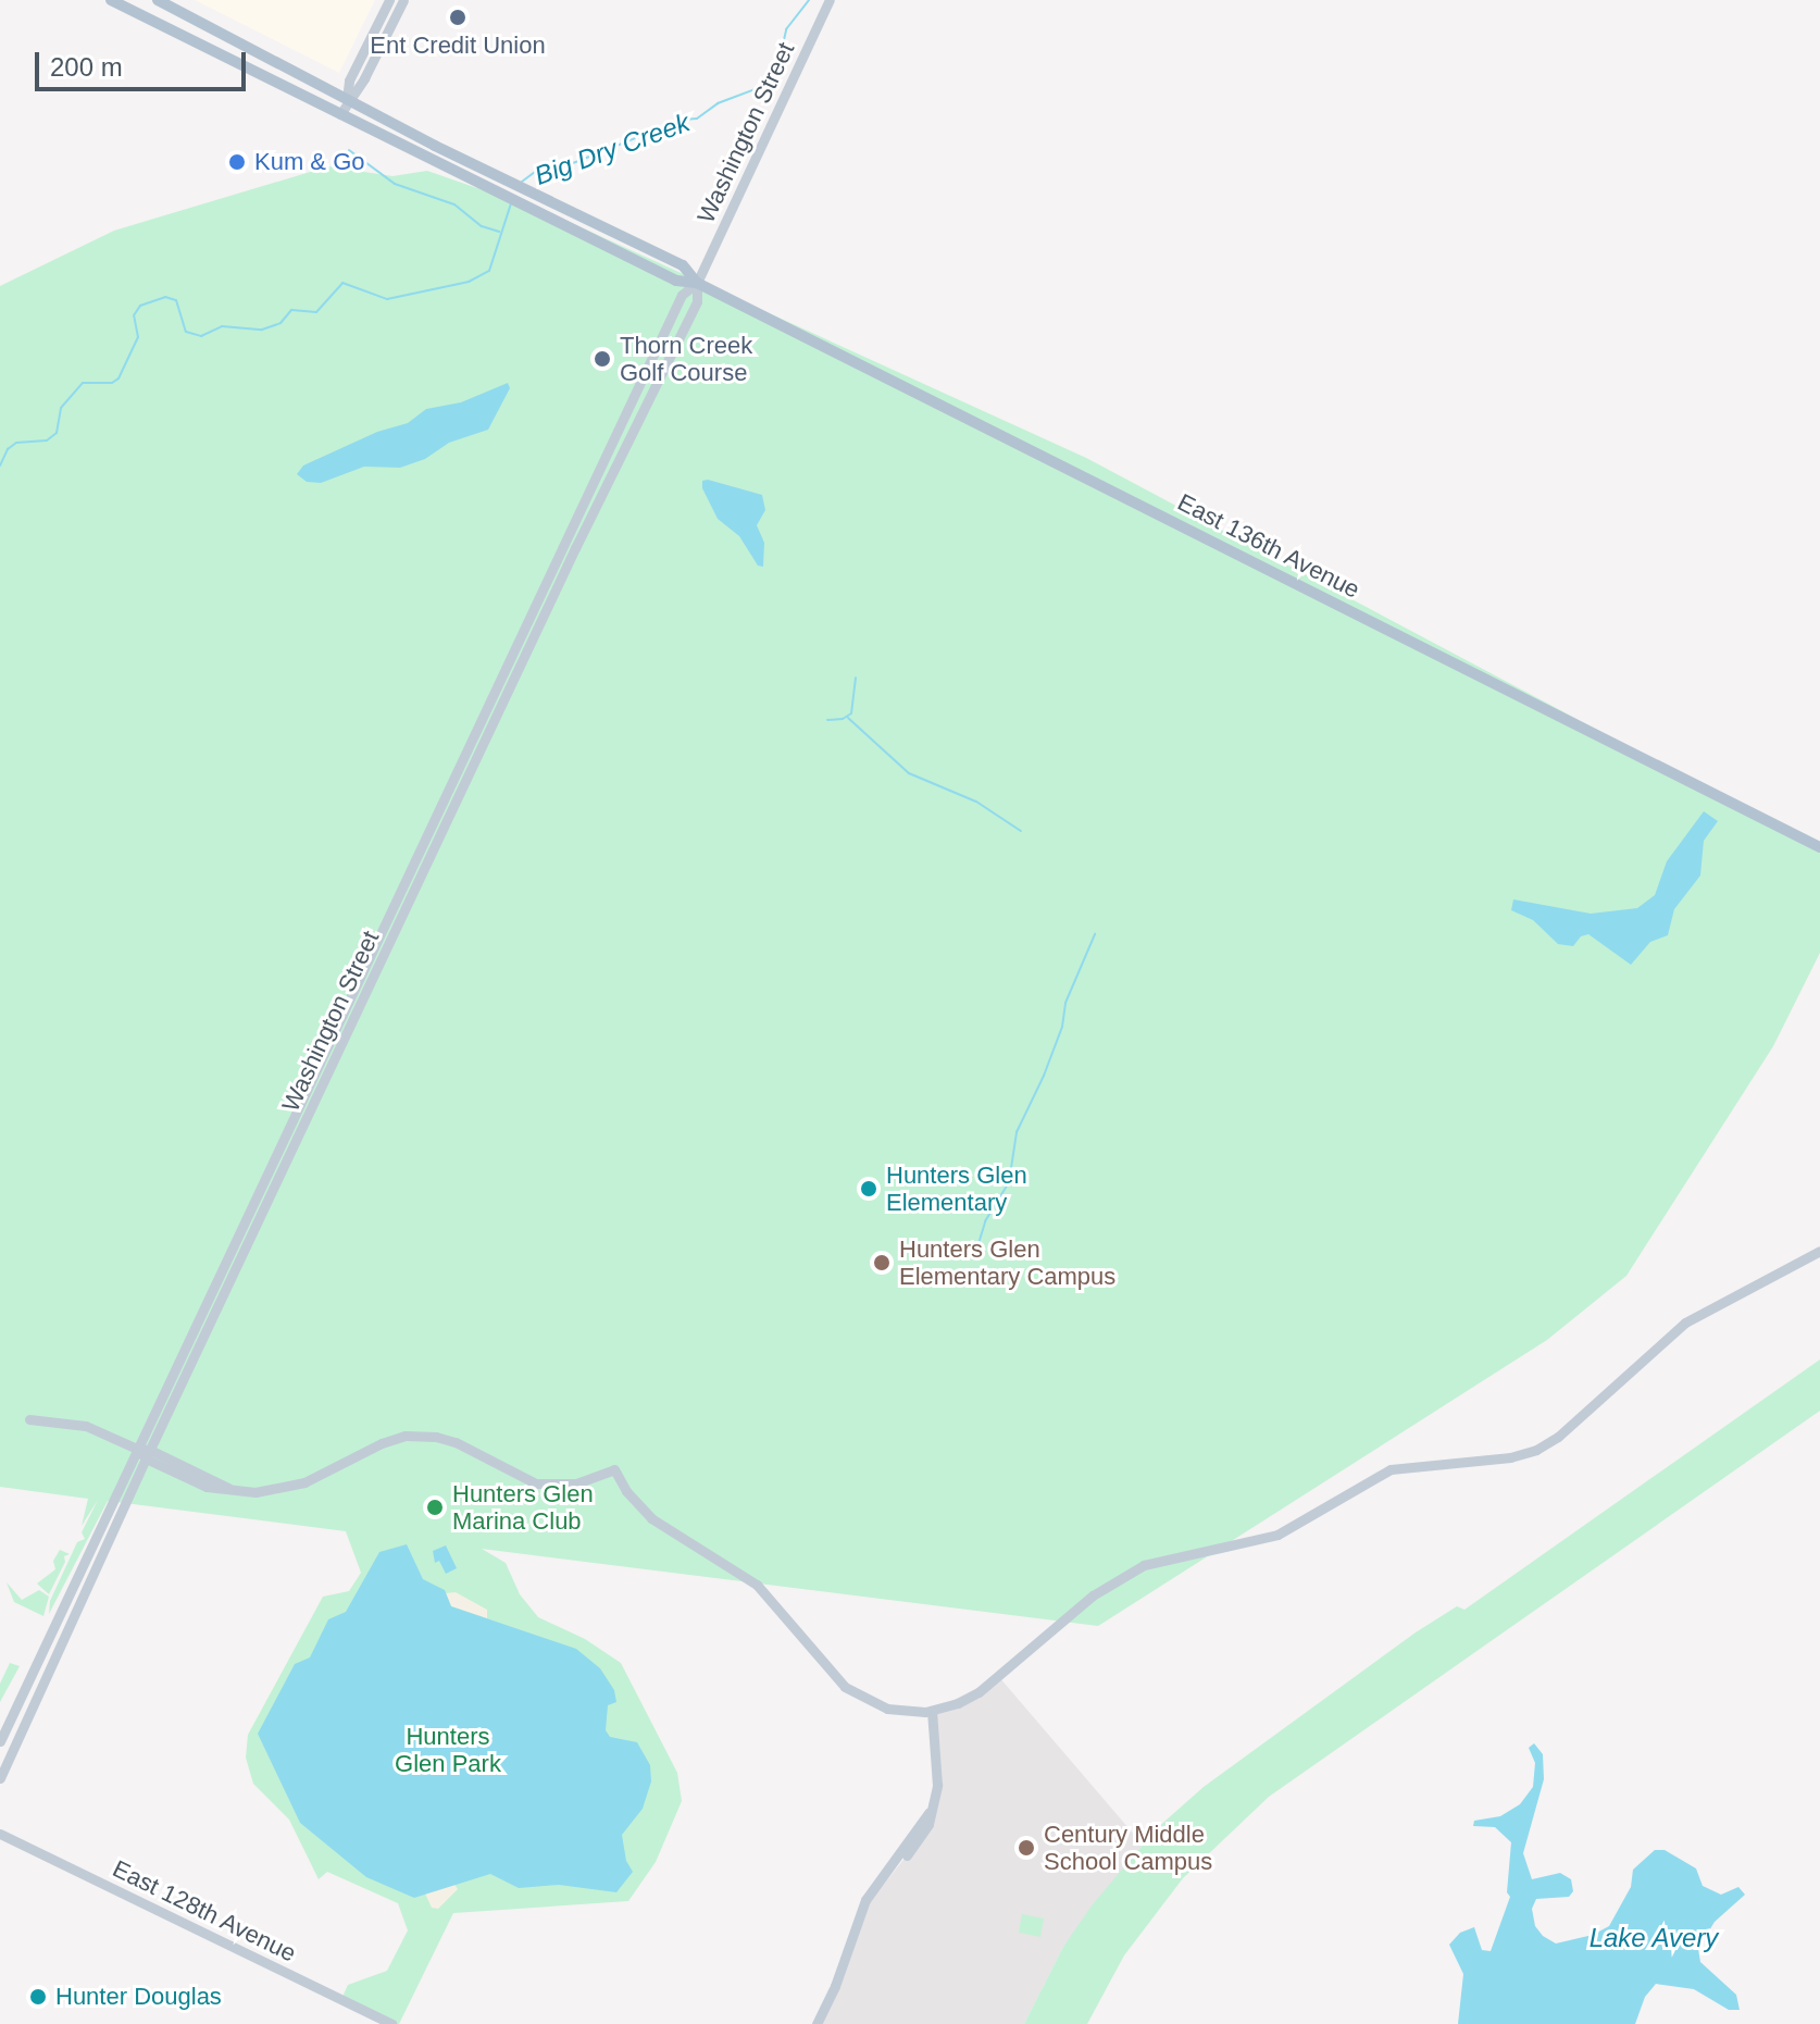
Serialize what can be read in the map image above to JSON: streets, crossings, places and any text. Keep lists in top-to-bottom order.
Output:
{
  "streets": {
    "main road": ["Washington Street", "East 136th Avenue", "East 128th Avenue"]
  },
  "crossings": [
    ["Washington Street", "East 136th Avenue"]
  ],
  "water": ["Big Dry Creek", "Lake Avery"],
  "parks": ["Hunters Glen Park"],
  "places": [
    "Ent Credit Union",
    "Kum & Go",
    "Thorn Creek Golf Course",
    "Hunters Glen Elementary",
    "Hunters Glen Elementary Campus",
    "Hunters Glen Marina Club",
    "Century Middle School Campus",
    "Hunter Douglas"
  ],
  "scale_bar": "200 m"
}
